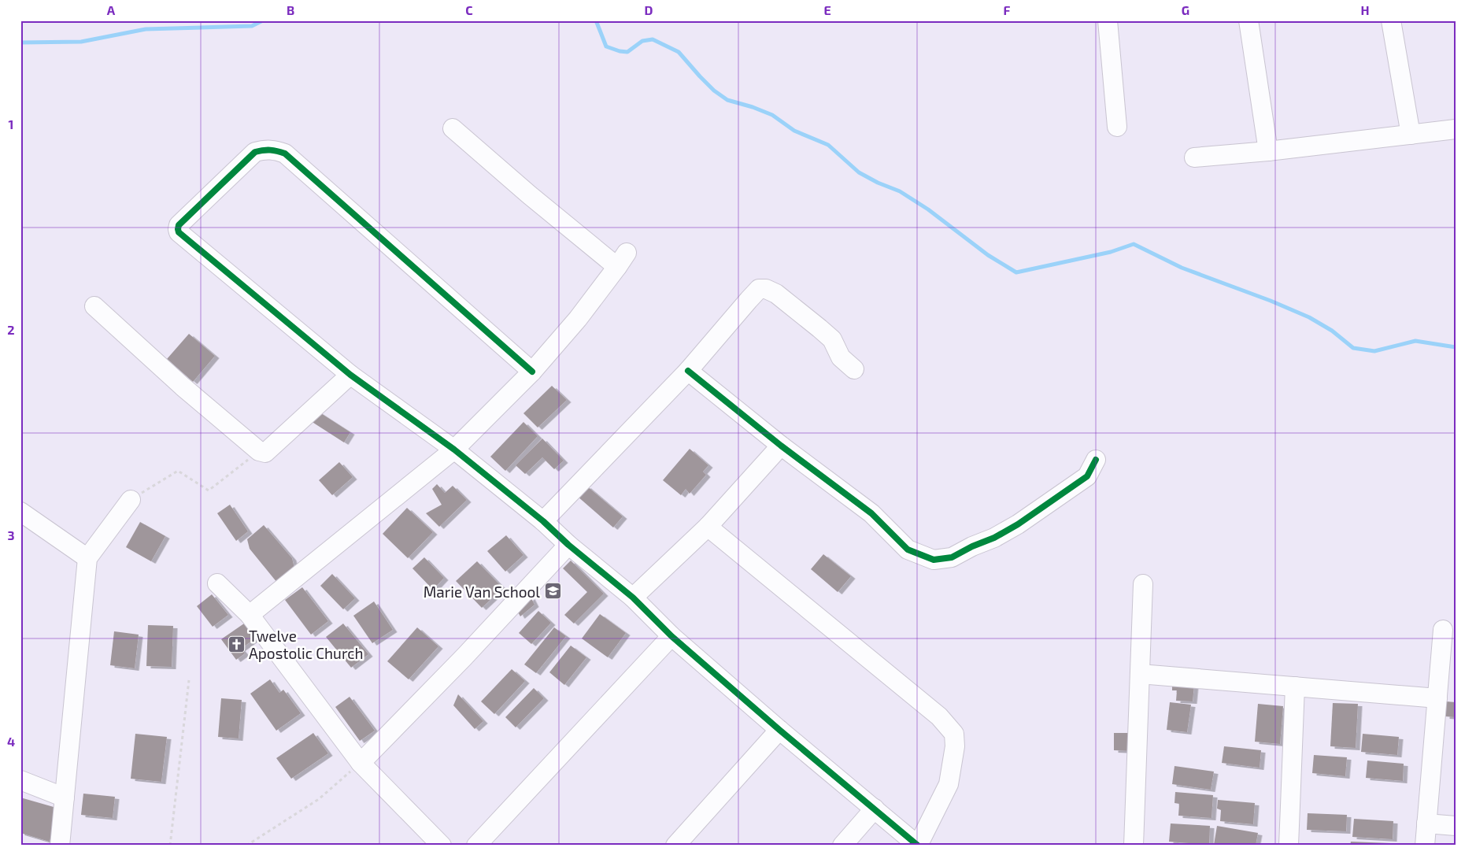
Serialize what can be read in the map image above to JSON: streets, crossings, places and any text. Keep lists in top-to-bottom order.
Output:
{
  "places": {
    "school or university": ["Marie Van School"],
    "church": ["Twelve Apostolic Church"]
  },
  "grid": {
    "columns": [
      "A",
      "B",
      "C",
      "D",
      "E",
      "F",
      "G",
      "H"
    ],
    "rows": [
      "1",
      "2",
      "3",
      "4"
    ]
  }
}
